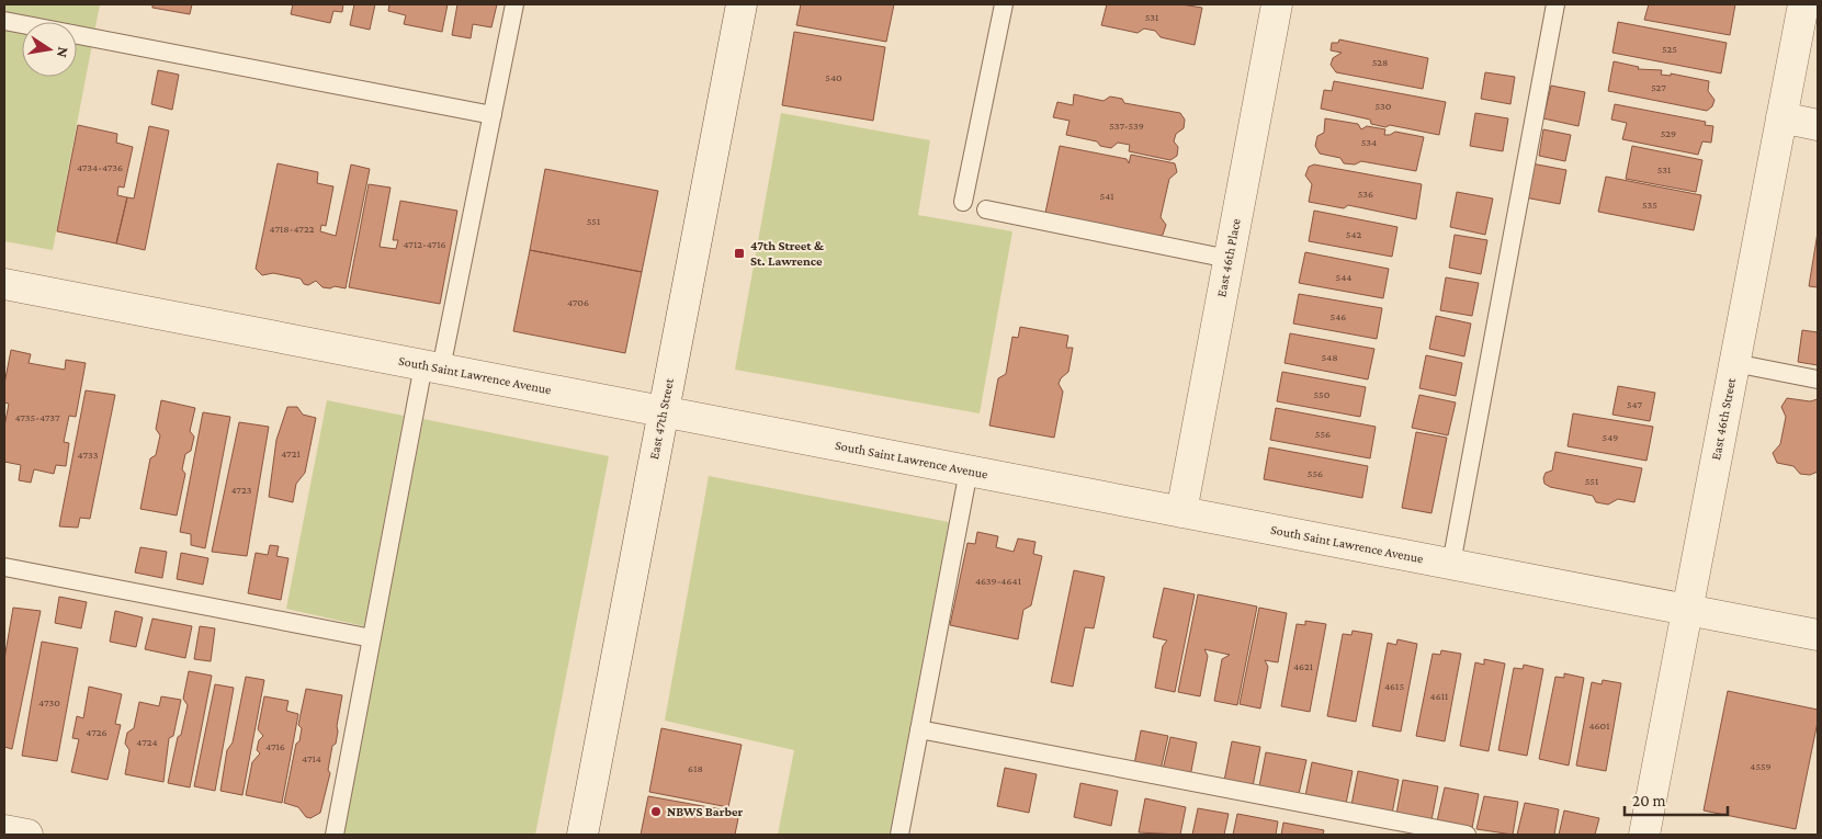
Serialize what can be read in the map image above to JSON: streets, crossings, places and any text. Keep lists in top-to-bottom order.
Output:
{
  "streets": {
    "street": [
      "East 46th Place",
      "South Saint Lawrence Avenue",
      "East 47th Street",
      "East 46th Street"
    ]
  },
  "crossings": [
    ["East 46th Place", "South Saint Lawrence Avenue"],
    ["South Saint Lawrence Avenue", "East 47th Street"],
    ["South Saint Lawrence Avenue", "East 46th Street"]
  ],
  "places": {
    "transit": ["47th Street & St. Lawrence"],
    "other": ["NBWS Barber"]
  },
  "house_numbers": [
    "531",
    "525",
    "528",
    "540",
    "527",
    "530",
    "537-539",
    "529",
    "534",
    "4734-4736",
    "531",
    "536",
    "541",
    "535",
    "551",
    "4718-4722",
    "542",
    "4712-4716",
    "544",
    "4706",
    "546",
    "548",
    "550",
    "547",
    "4735-4737",
    "556",
    "549",
    "4721",
    "4733",
    "556",
    "551",
    "4723",
    "4639-4641",
    "4621",
    "4615",
    "4611",
    "4730",
    "4601",
    "4726",
    "4724",
    "4716",
    "4714",
    "4559",
    "618"
  ],
  "scale_bar": "20 m",
  "north": "right"
}
